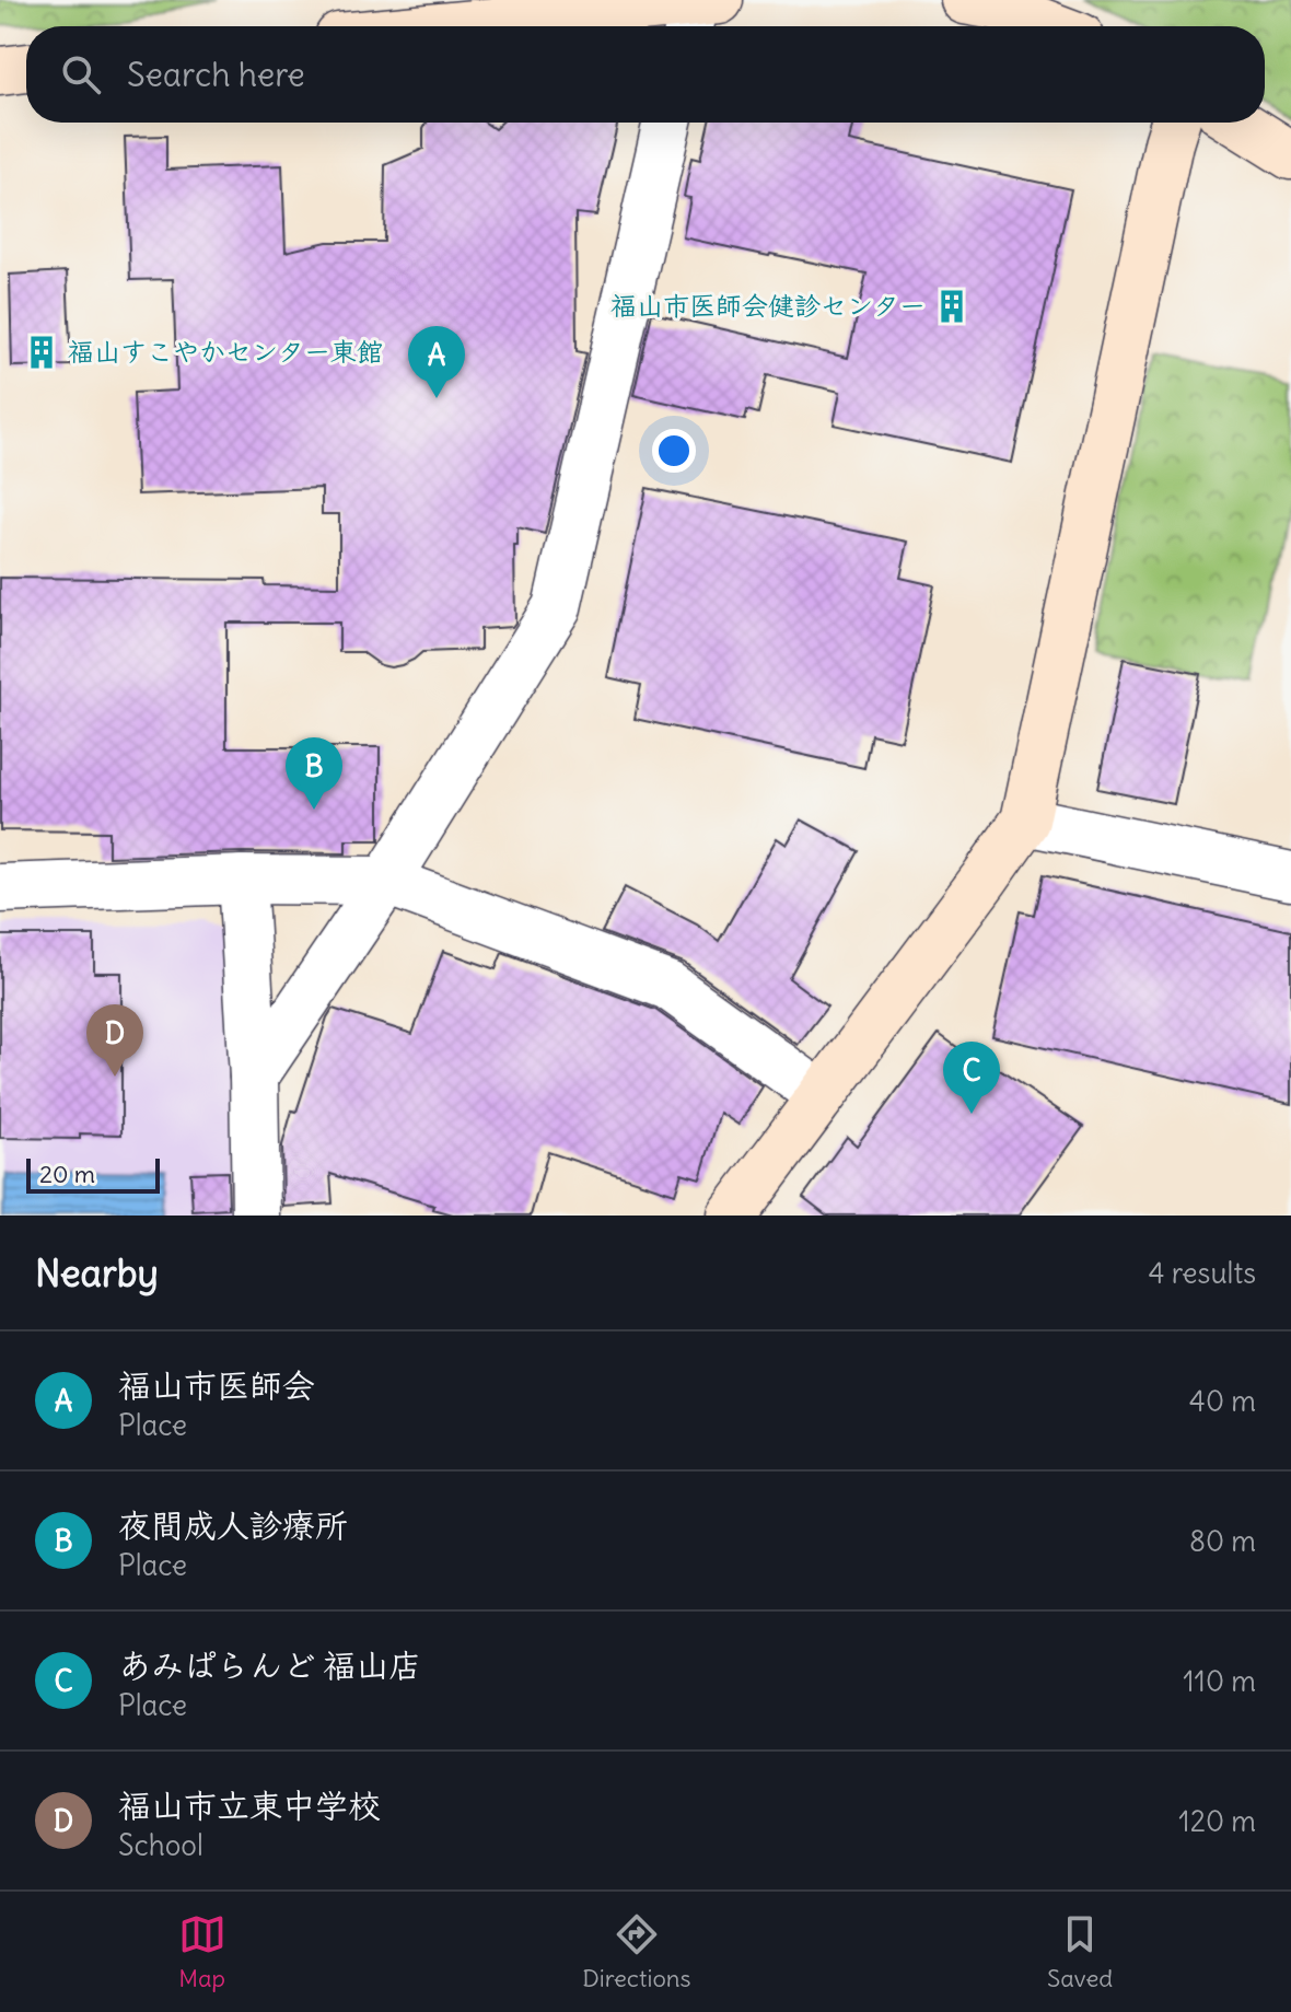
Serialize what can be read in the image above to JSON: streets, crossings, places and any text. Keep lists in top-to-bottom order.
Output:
{
  "places": {
    "building": ["福山市医師会健診センター", "福山すこやかセンター東館"]
  },
  "scale_bar": "20 m",
  "page": {
    "search": "Search here",
    "pins": [
      "A",
      "B",
      "D",
      "C"
    ],
    "scale": "20 m",
    "heading": ["Nearby", "4 results"],
    "list": [
      {
        "mark": "A",
        "name": "福山市医師会",
        "note": "Place",
        "value": "40 m"
      },
      {
        "mark": "B",
        "name": "夜間成人診療所",
        "note": "Place",
        "value": "80 m"
      },
      {
        "mark": "C",
        "name": "あみぱらんど 福山店",
        "note": "Place",
        "value": "110 m"
      },
      {
        "mark": "D",
        "name": "福山市立東中学校",
        "note": "School",
        "value": "120 m"
      }
    ],
    "nav": ["Map", "Directions", "Saved"]
  }
}
